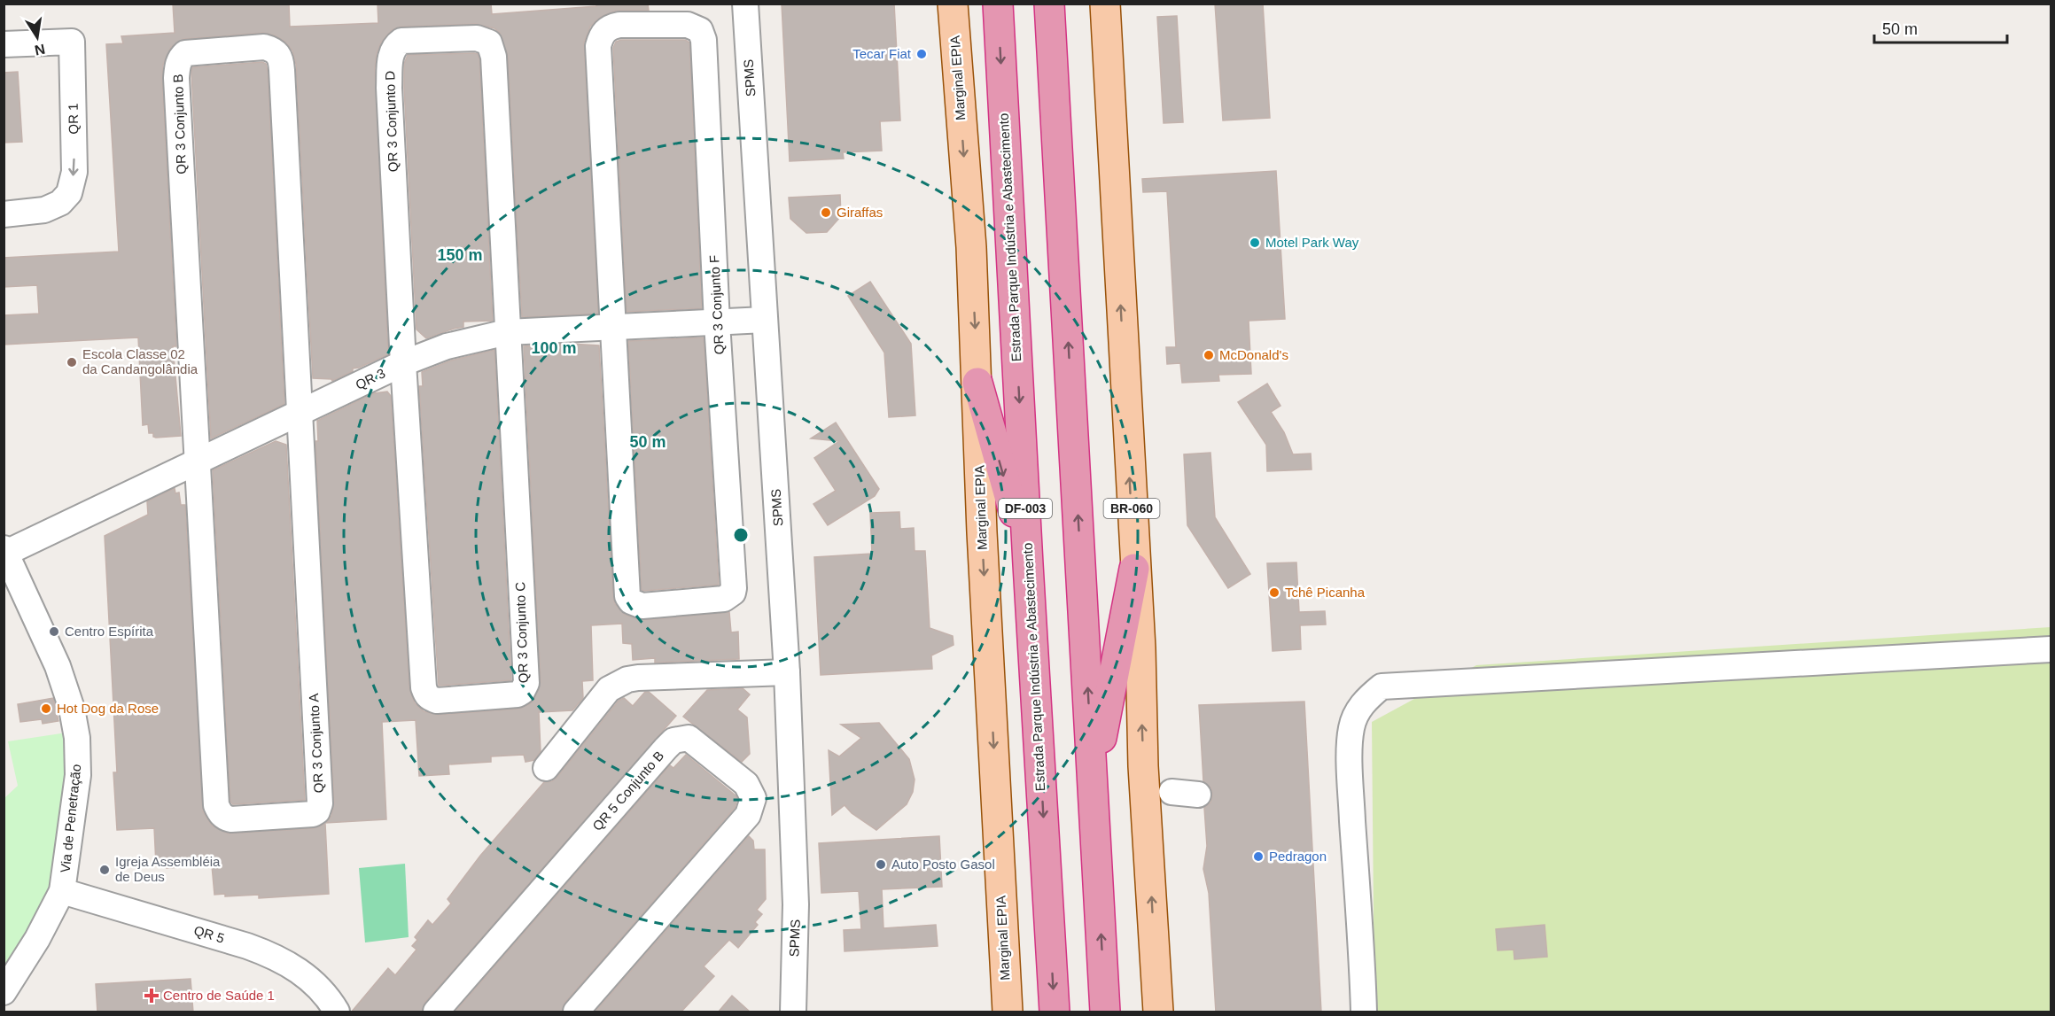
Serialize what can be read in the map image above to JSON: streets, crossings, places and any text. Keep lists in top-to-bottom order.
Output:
{
  "streets": {
    "highway": ["Estrada Parque Indústria e Abastecimento", "DF-003"],
    "main road": ["Marginal EPIA", "BR-060"],
    "street": [
      "SPMS",
      "QR 1",
      "QR 3 Conjunto D",
      "QR 3 Conjunto B",
      "QR 3 Conjunto F",
      "QR 3",
      "QR 3 Conjunto C",
      "QR 3 Conjunto A",
      "QR 5 Conjunto B",
      "Via de Penetração",
      "QR 5"
    ]
  },
  "crossings": [
    ["SPMS", "QR 3"],
    ["QR 3 Conjunto D", "QR 3"],
    ["QR 3 Conjunto D", "QR 3 Conjunto C"],
    ["QR 3 Conjunto B", "QR 3"],
    ["QR 3 Conjunto B", "QR 3 Conjunto A"],
    ["QR 3 Conjunto F", "QR 3"],
    ["QR 3", "QR 3 Conjunto C"],
    ["QR 3", "QR 3 Conjunto A"],
    ["QR 3", "Via de Penetração"],
    ["Via de Penetração", "QR 5"]
  ],
  "places": {
    "other": [
      "Tecar Fiat",
      "Giraffas",
      "Motel Park Way",
      "McDonald's",
      "Escola Classe 02 da Candangolândia",
      "Tchê Picanha",
      "Centro Espírita",
      "Hot Dog da Rose",
      "Pedragon",
      "Auto Posto Gasol",
      "Igreja Assembléia de Deus"
    ],
    "health": ["Centro de Saúde 1"]
  },
  "scale_bar": "50 m",
  "north": "bottom",
  "rings": ["150 m", "100 m", "50 m"]
}
